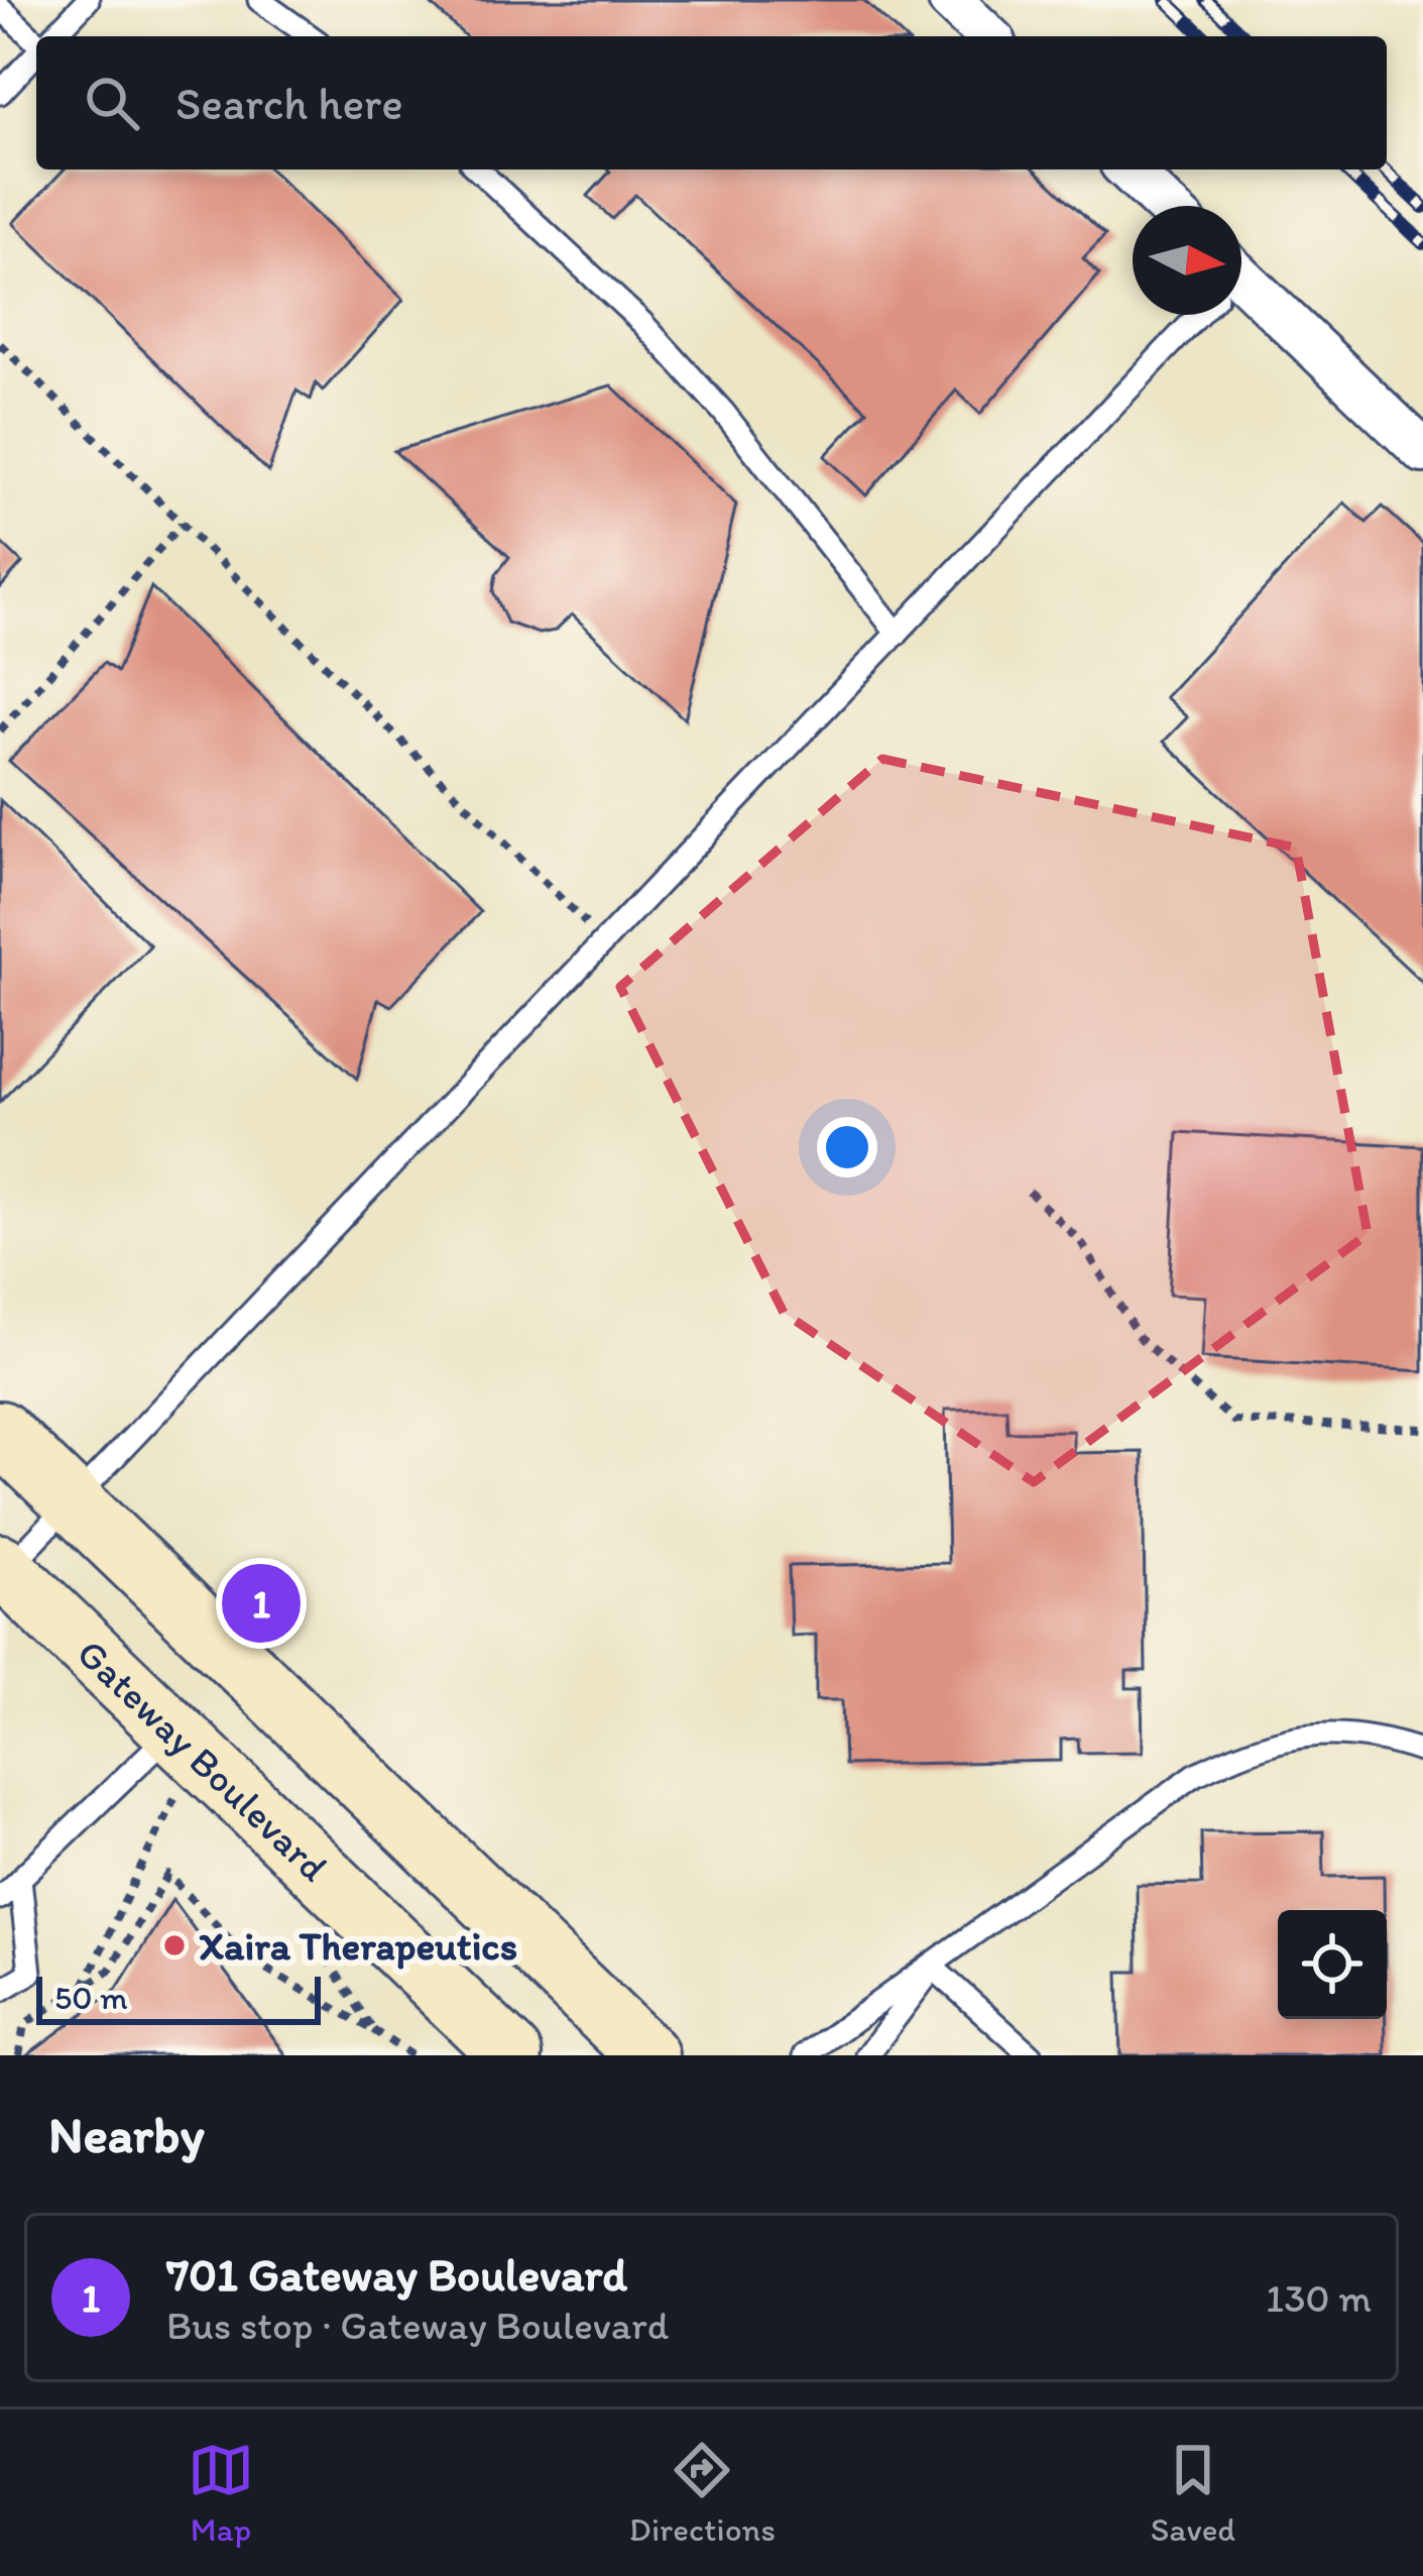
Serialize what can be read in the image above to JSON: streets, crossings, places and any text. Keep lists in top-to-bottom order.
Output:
{
  "streets": {
    "main road": ["Gateway Boulevard"]
  },
  "places": ["Xaira Therapeutics"],
  "scale_bar": "50 m",
  "north": "right",
  "page": {
    "search": "Search here",
    "pins": "1",
    "scale": "50 m",
    "heading": "Nearby",
    "list": [
      {
        "mark": "1",
        "name": "701 Gateway Boulevard",
        "note": "Bus stop · Gateway Boulevard",
        "value": "130 m"
      }
    ],
    "nav": ["Map", "Directions", "Saved"]
  }
}
